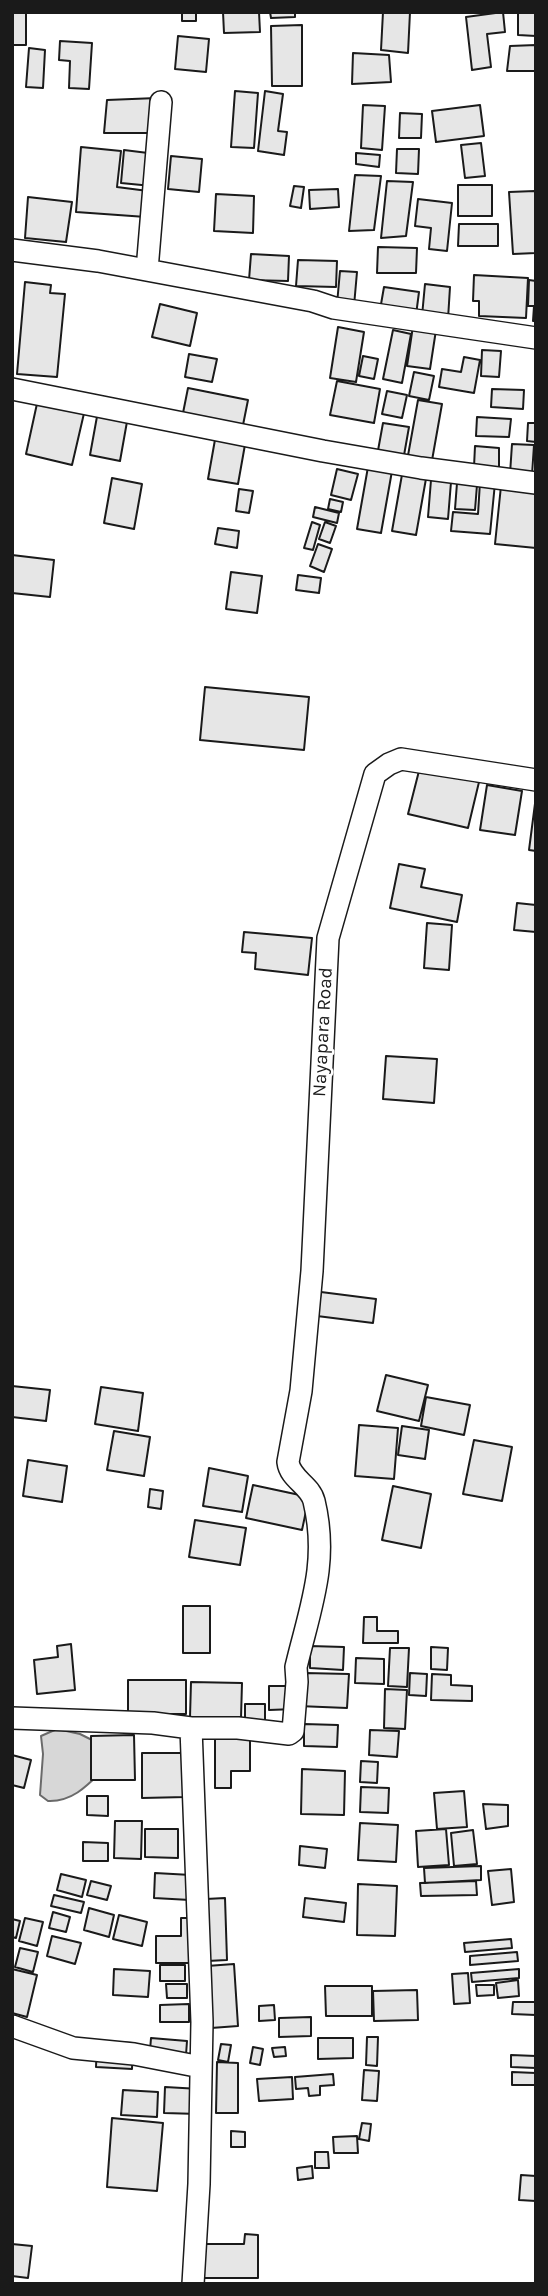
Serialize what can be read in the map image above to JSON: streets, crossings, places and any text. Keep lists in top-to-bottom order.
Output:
{
  "streets": {
    "street": ["Nayapara Road"]
  }
}
